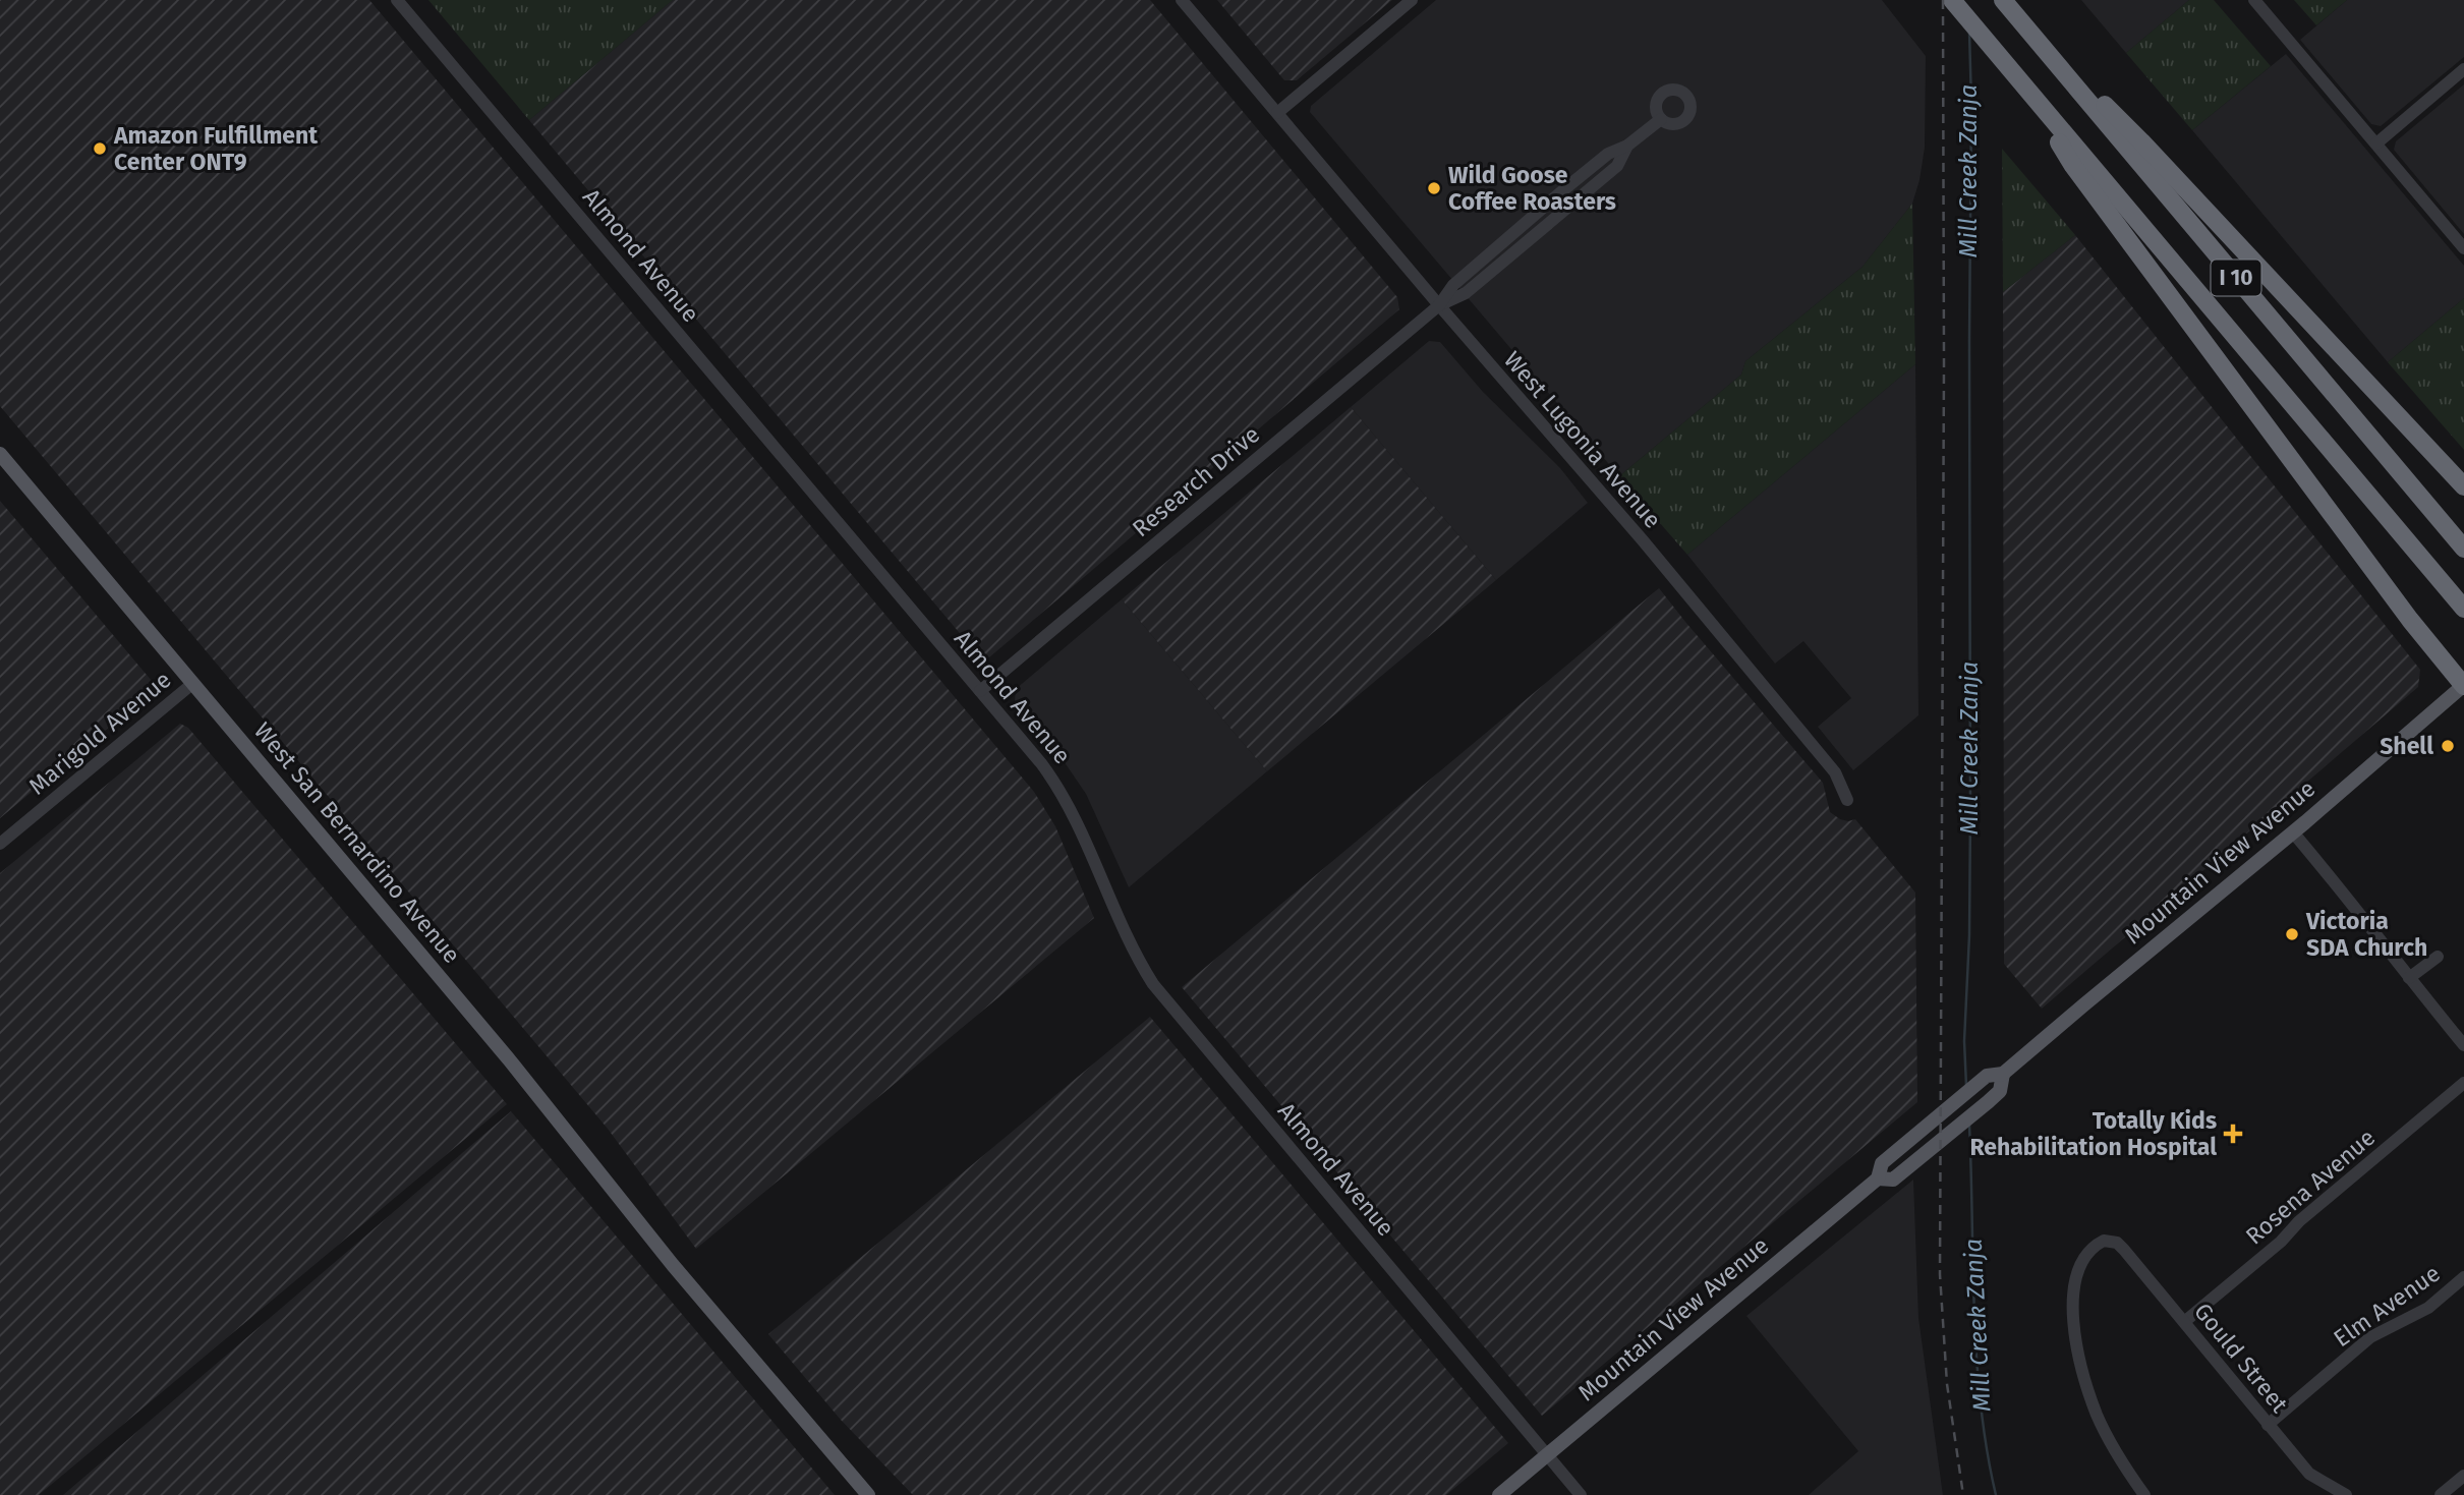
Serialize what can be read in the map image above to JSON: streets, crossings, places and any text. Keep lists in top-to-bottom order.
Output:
{
  "streets": {
    "highway": ["I 10"],
    "main road": ["West San Bernardino Avenue", "Mountain View Avenue"],
    "street": [
      "Almond Avenue",
      "West Lugonia Avenue",
      "Research Drive",
      "Marigold Avenue",
      "Rosena Avenue",
      "Elm Avenue",
      "Gould Street"
    ]
  },
  "crossings": [
    ["Almond Avenue", "Research Drive"],
    ["Almond Avenue", "Mountain View Avenue"],
    ["West Lugonia Avenue", "Research Drive"],
    ["Marigold Avenue", "West San Bernardino Avenue"],
    ["Rosena Avenue", "Gould Street"],
    ["Elm Avenue", "Gould Street"]
  ],
  "water": ["Mill Creek Zanja"],
  "places": {
    "other": [
      "Amazon Fulfillment Center ONT9",
      "Wild Goose Coffee Roasters",
      "Shell",
      "Victoria SDA Church"
    ],
    "health": ["Totally Kids Rehabilitation Hospital"]
  }
}
